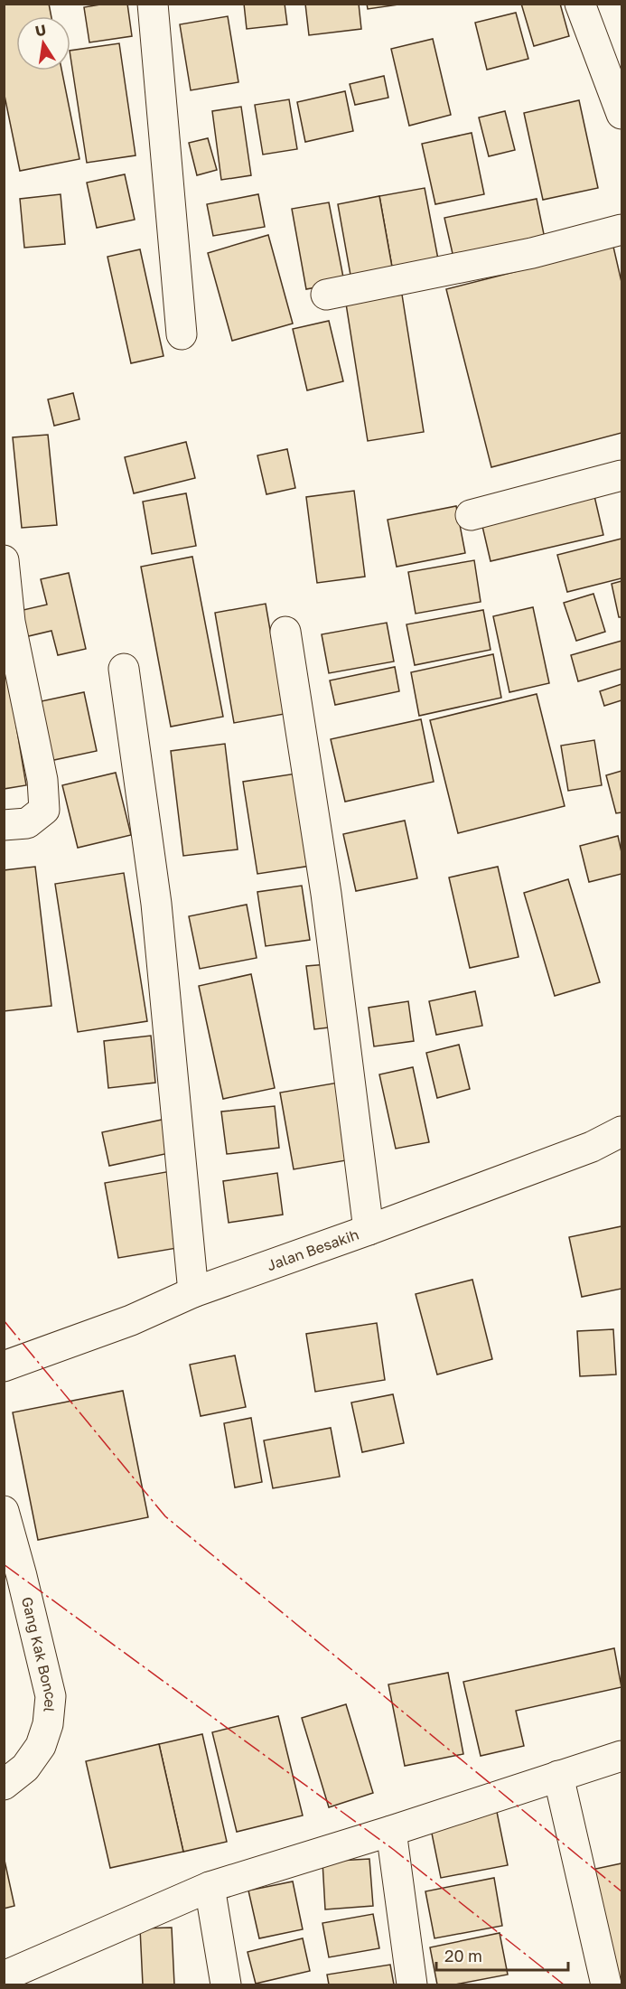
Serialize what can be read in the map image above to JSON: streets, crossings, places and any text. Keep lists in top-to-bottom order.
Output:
{
  "streets": {
    "street": ["Jalan Besakih", "Gang Kak Boncel"]
  },
  "scale_bar": "20 m",
  "north": "top"
}
